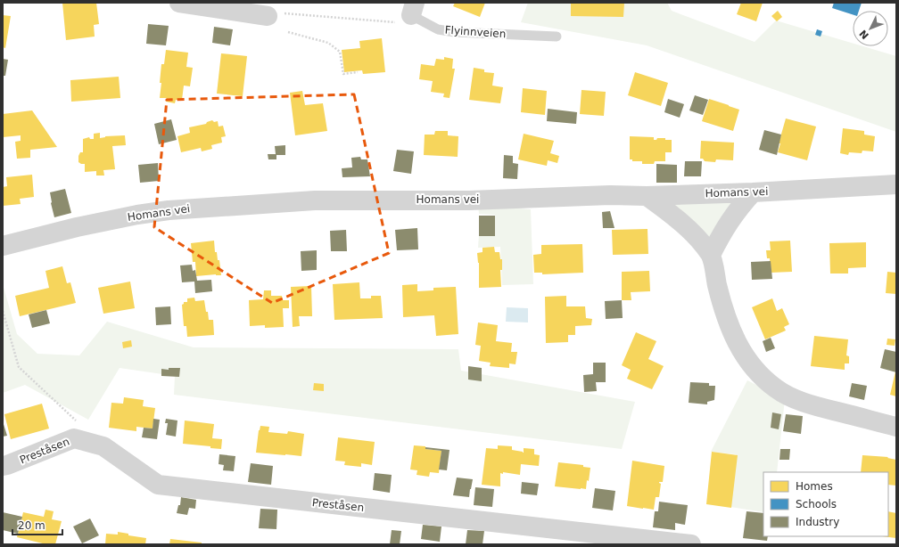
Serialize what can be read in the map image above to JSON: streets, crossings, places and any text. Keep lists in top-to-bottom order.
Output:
{
  "streets": {
    "street": ["Homans vei", "Preståsen"],
    "lane": ["Flyinnveien"]
  },
  "legend": ["Homes", "Schools", "Industry"],
  "scale_bar": "20 m",
  "north": "bottom left"
}
